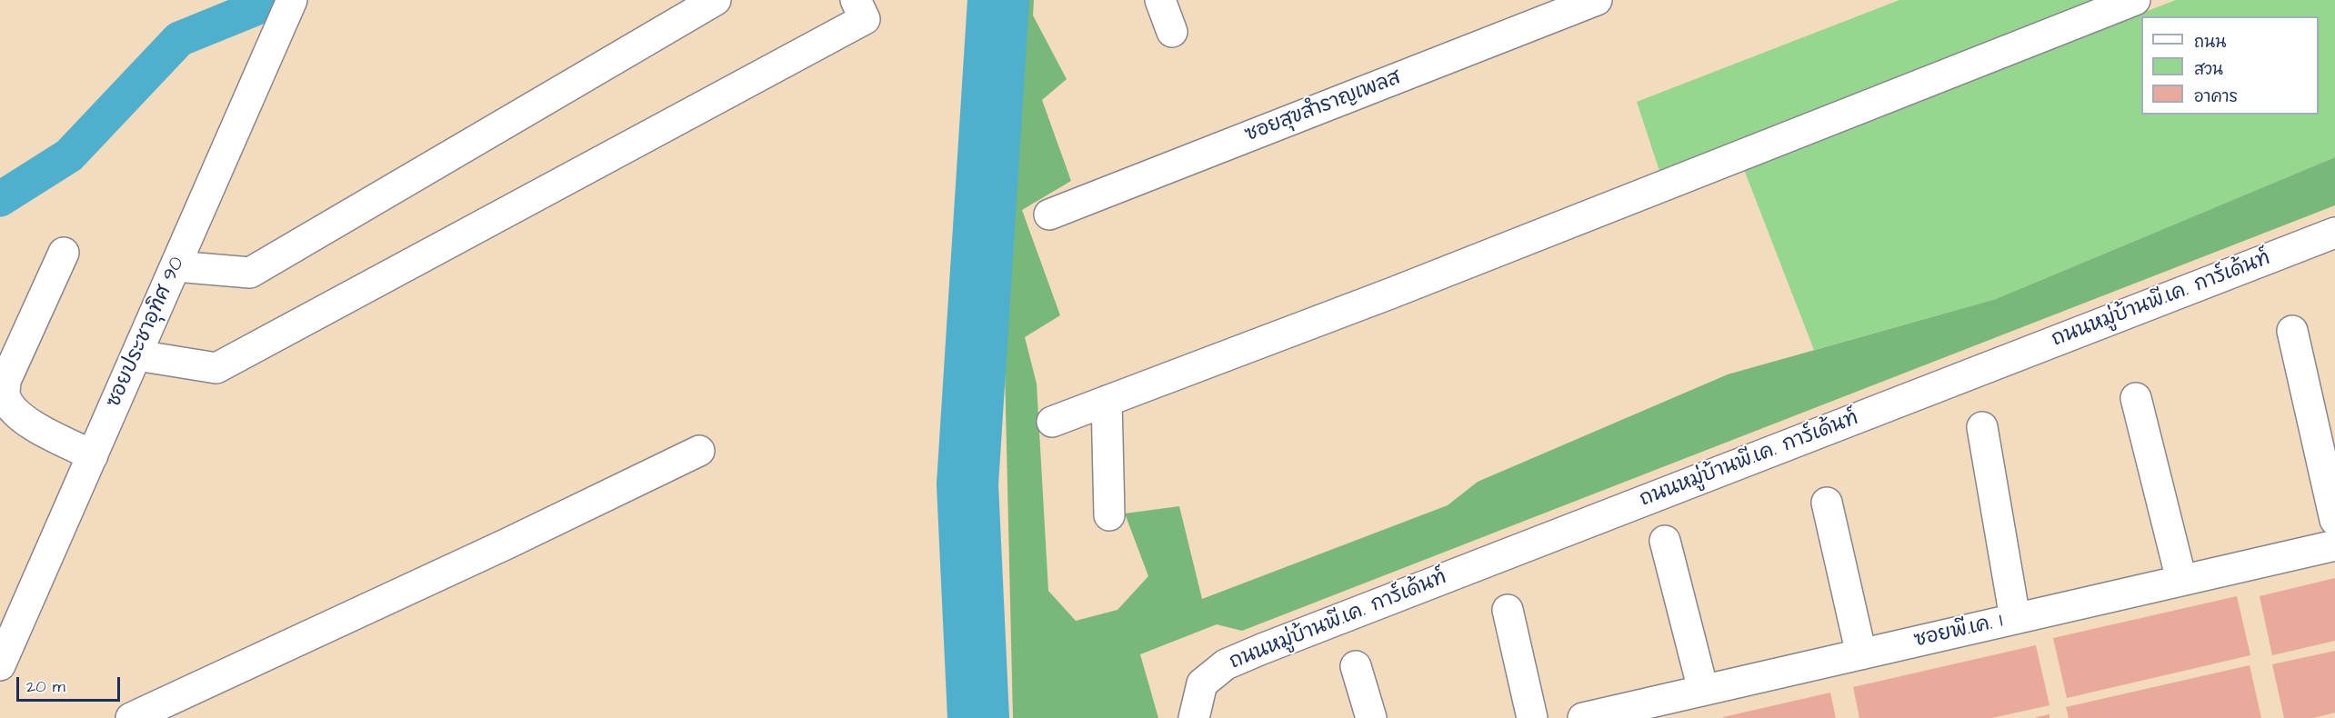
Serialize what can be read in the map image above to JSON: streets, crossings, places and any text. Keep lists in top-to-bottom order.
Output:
{
  "streets": {
    "street": [
      "ซอยสุขสำราญเพลส",
      "ถนนหมู่บ้านพี.เค. การ์เด้นท์",
      "ซอยประชาอุทิศ 90",
      "ซอยพี.เค. 1"
    ]
  },
  "legend": ["ถนน", "สวน", "อาคาร"],
  "scale_bar": "20 m"
}
